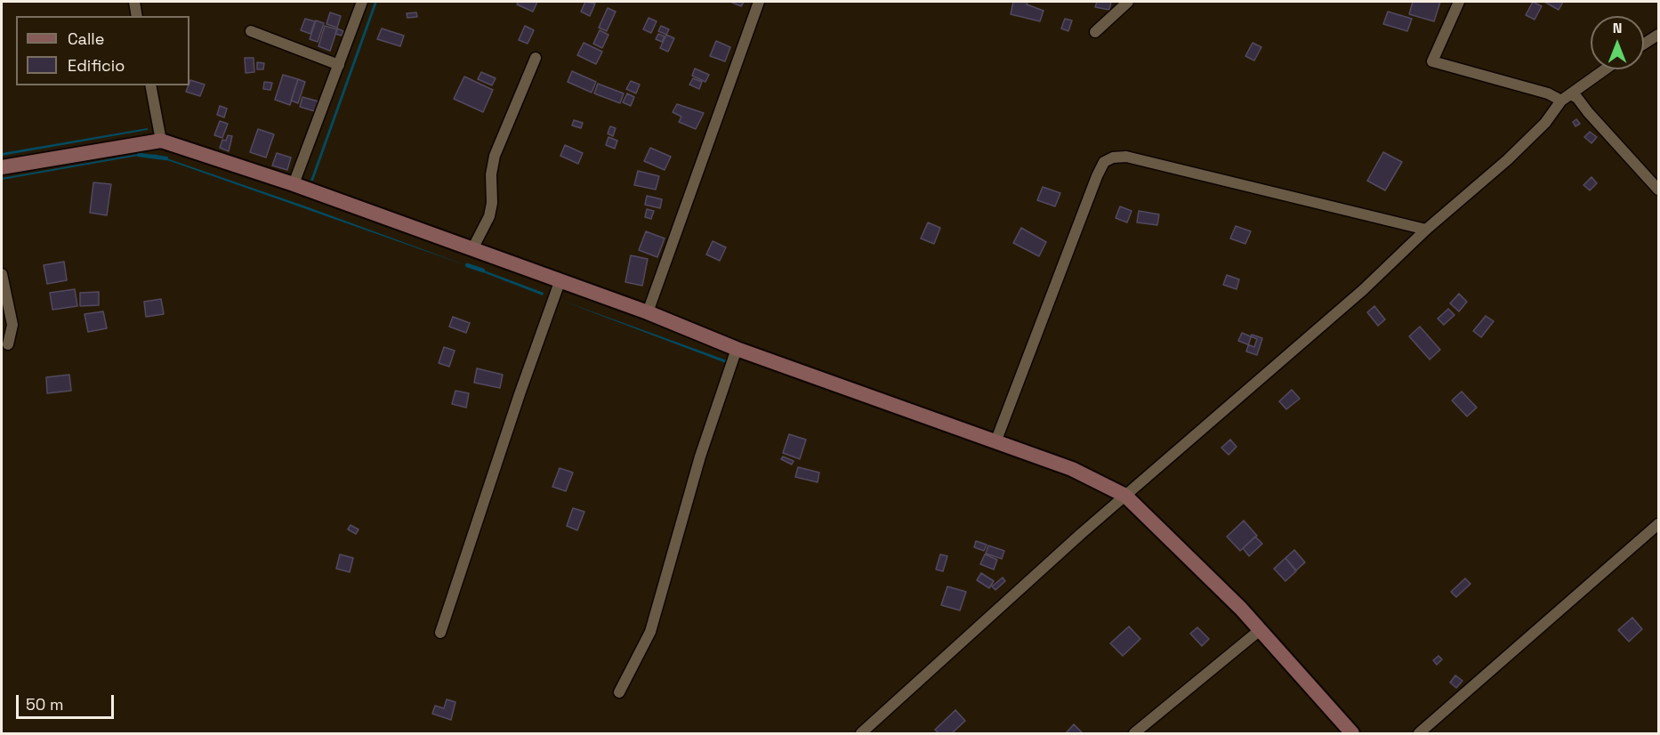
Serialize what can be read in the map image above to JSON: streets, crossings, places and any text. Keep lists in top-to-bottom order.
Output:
{
  "legend": ["Calle", "Edificio"],
  "scale_bar": "50 m",
  "north": "top"
}
